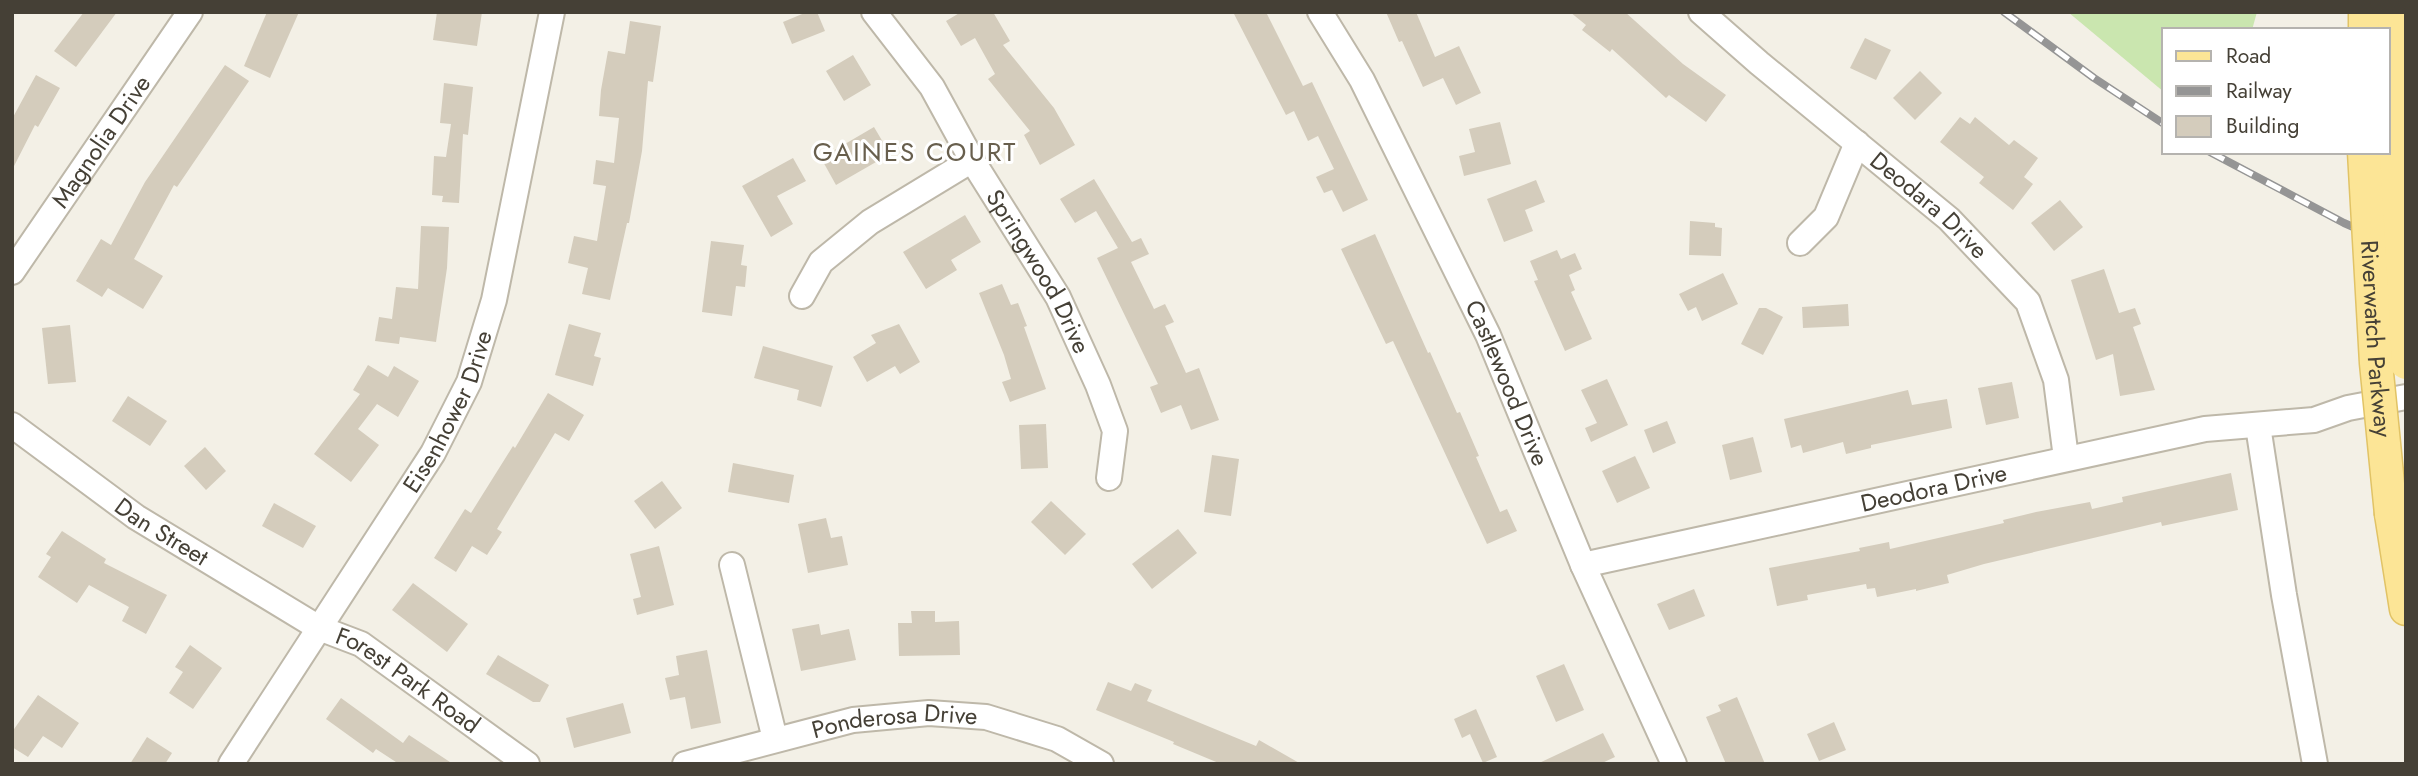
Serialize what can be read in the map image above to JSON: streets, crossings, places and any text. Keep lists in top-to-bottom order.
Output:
{
  "streets": {
    "main road": ["Riverwatch Parkway"],
    "street": [
      "Magnolia Drive",
      "Deodara Drive",
      "Springwood Drive",
      "Castlewood Drive",
      "Eisenhower Drive",
      "Deodora Drive",
      "Dan Street",
      "Forest Park Road",
      "Ponderosa Drive"
    ]
  },
  "crossings": [
    ["Deodara Drive", "Deodora Drive"],
    ["Castlewood Drive", "Deodora Drive"],
    ["Eisenhower Drive", "Dan Street"],
    ["Eisenhower Drive", "Forest Park Road"],
    ["Dan Street", "Forest Park Road"]
  ],
  "districts": ["GAINES COURT"],
  "legend": ["Road", "Railway", "Building"]
}
